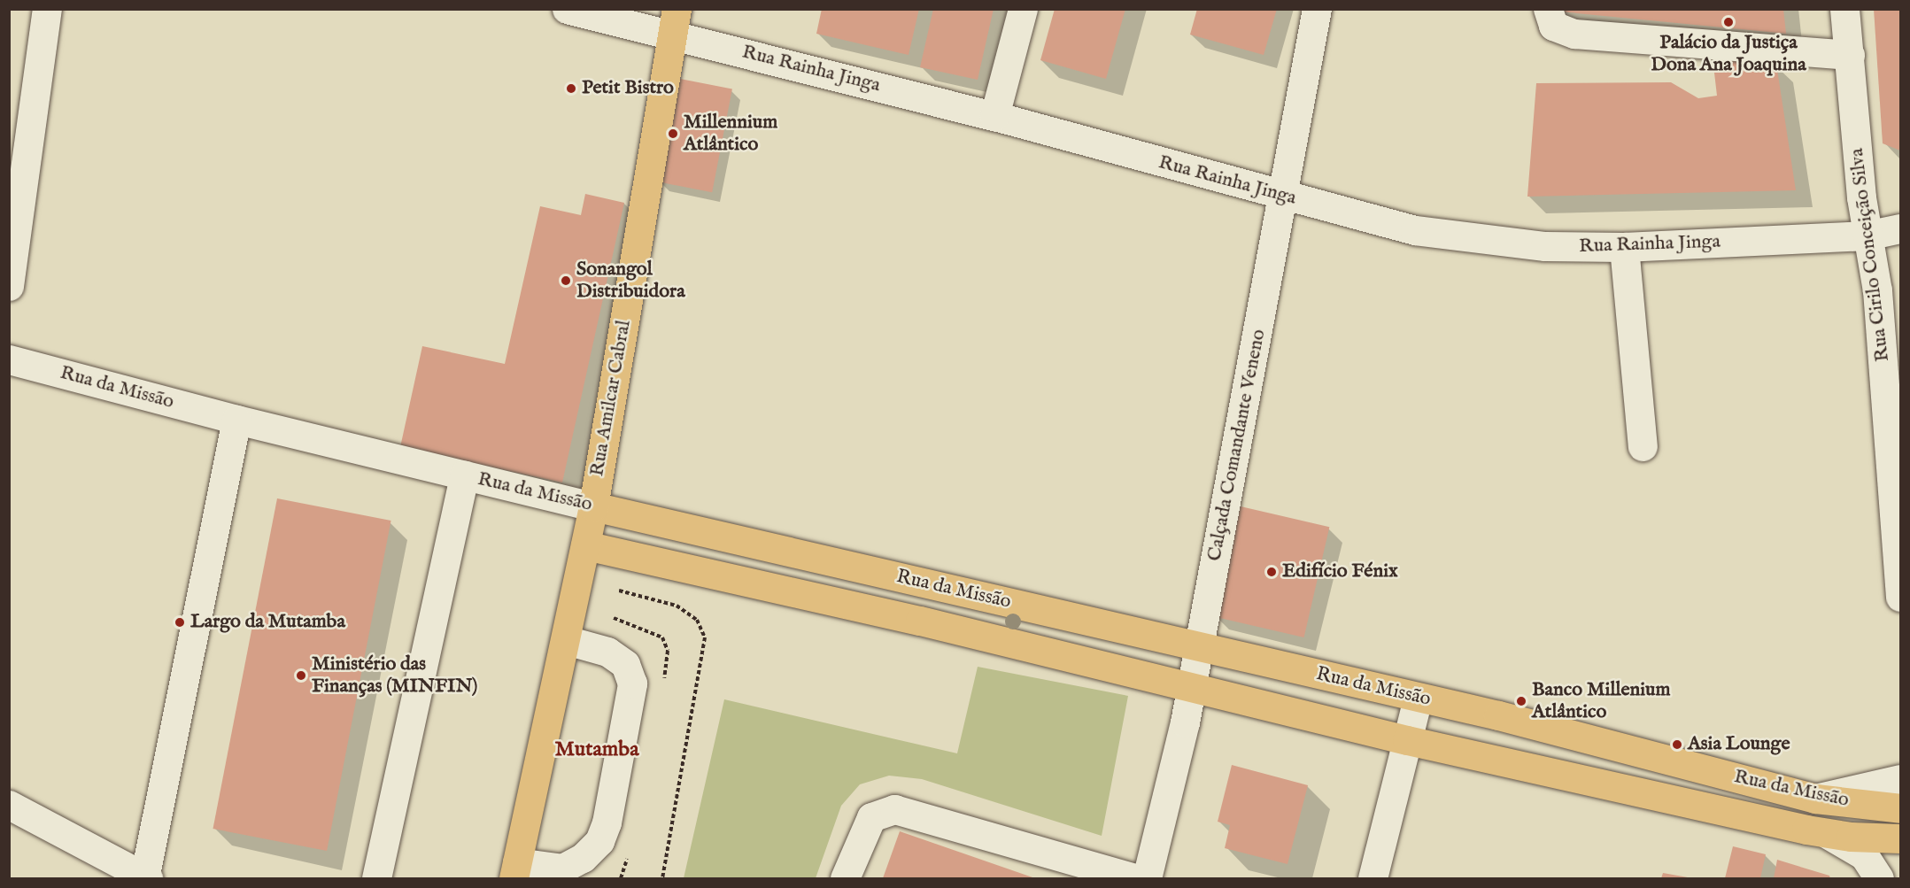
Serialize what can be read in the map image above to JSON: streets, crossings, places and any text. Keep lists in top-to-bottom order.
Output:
{
  "streets": {
    "main road": ["Rua da Missão", "Rua Amilcar Cabral"],
    "street": ["Rua Rainha Jinga", "Rua Cirilo Conceição Silva", "Calçada Comandante Veneno"]
  },
  "crossings": [
    ["Rua Rainha Jinga", "Rua Cirilo Conceição Silva"],
    ["Rua Rainha Jinga", "Rua Amilcar Cabral"],
    ["Rua Rainha Jinga", "Calçada Comandante Veneno"],
    ["Rua da Missão", "Rua Amilcar Cabral"],
    ["Rua da Missão", "Calçada Comandante Veneno"]
  ],
  "districts": ["Mutamba"],
  "places": [
    "Palácio da Justiça Dona Ana Joaquina",
    "Petit Bistro",
    "Millennium Atlântico",
    "Sonangol Distribuidora",
    "Edifício Fénix",
    "Largo da Mutamba",
    "Ministério das Finanças (MINFIN)",
    "Banco Millenium Atlântico",
    "Asia Lounge"
  ]
}
